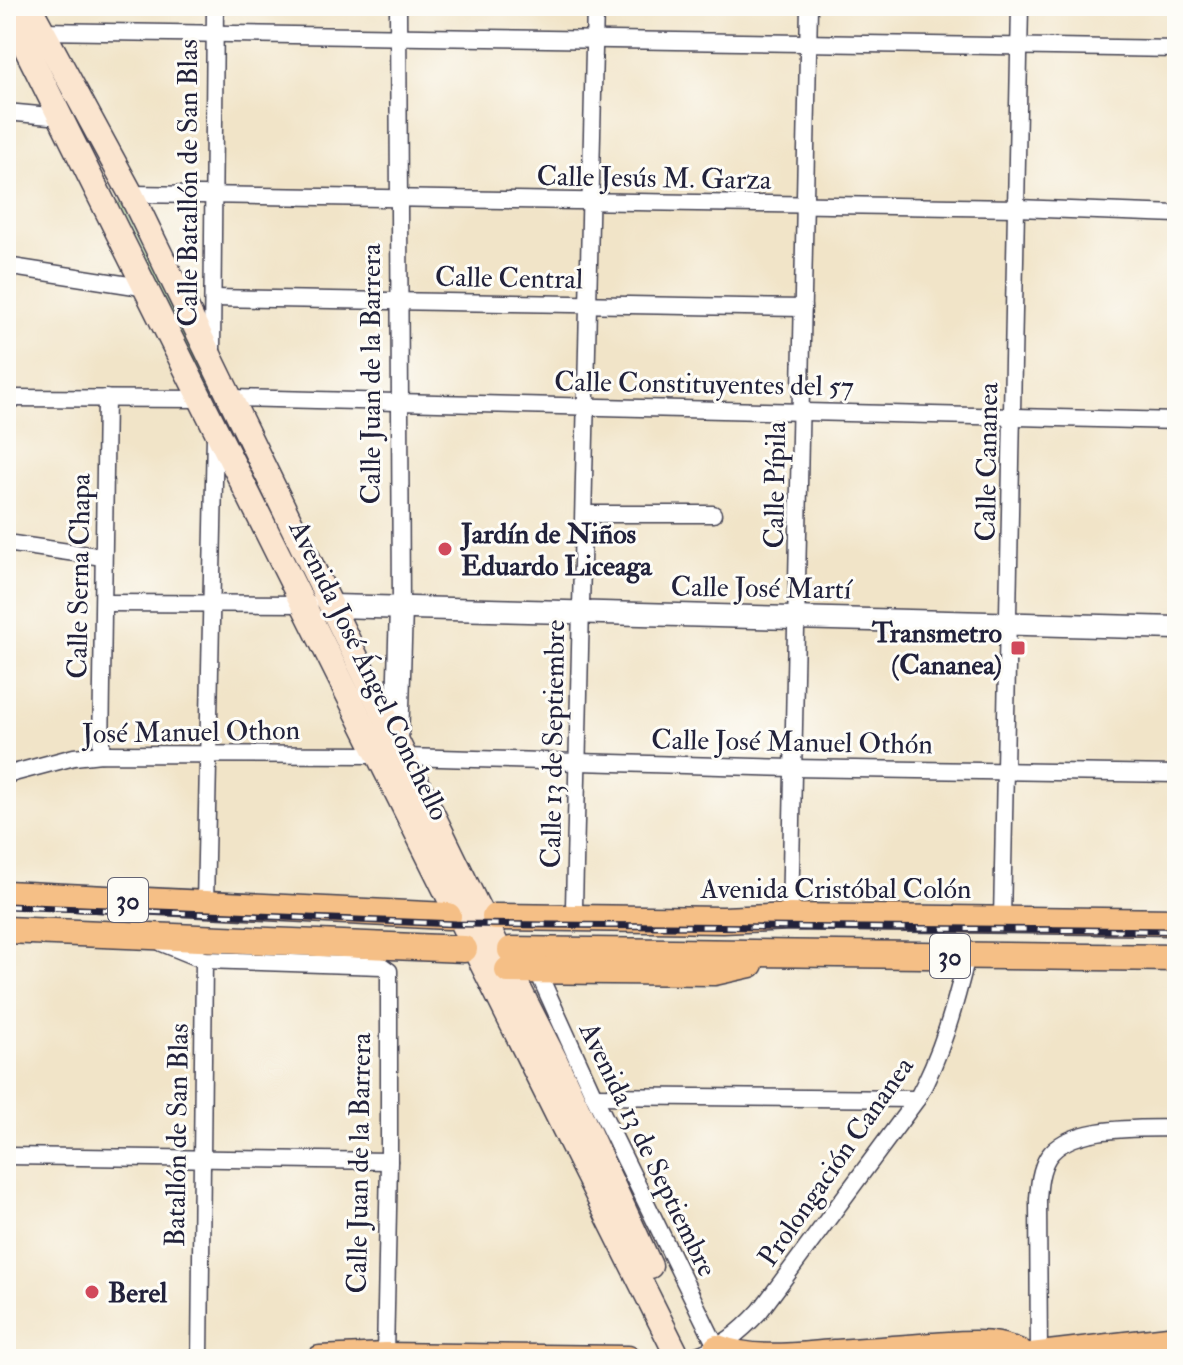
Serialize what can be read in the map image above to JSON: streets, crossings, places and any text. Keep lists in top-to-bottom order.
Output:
{
  "streets": {
    "main road": ["Avenida José Ángel Conchello", "Avenida Cristóbal Colón", "30"],
    "street": [
      "Calle Jesús M. Garza",
      "Calle Batallón de San Blas",
      "Calle Central",
      "Calle Juan de la Barrera",
      "Calle Constituyentes del 57",
      "Calle Cananea",
      "Calle Pípila",
      "Calle Serna Chapa",
      "Calle José Martí",
      "José Manuel Othon",
      "Calle José Manuel Othón",
      "Calle 13 de Septiembre",
      "Batallón de San Blas",
      "Avenida 13 de Septiembre",
      "Prolongación Cananea"
    ]
  },
  "crossings": [
    ["Calle Jesús M. Garza", "Calle Batallón de San Blas"],
    ["Calle Jesús M. Garza", "Calle Juan de la Barrera"],
    ["Calle Jesús M. Garza", "Calle Cananea"],
    ["Calle Jesús M. Garza", "Calle Pípila"],
    ["Calle Jesús M. Garza", "Avenida José Ángel Conchello"],
    ["Calle Jesús M. Garza", "Calle 13 de Septiembre"],
    ["Calle Batallón de San Blas", "Calle Central"],
    ["Calle Batallón de San Blas", "Avenida José Ángel Conchello"],
    ["Calle Central", "Calle Juan de la Barrera"],
    ["Calle Central", "Calle Pípila"],
    ["Calle Central", "Calle 13 de Septiembre"],
    ["Calle Juan de la Barrera", "Calle Constituyentes del 57"],
    ["Calle Juan de la Barrera", "Calle José Martí"],
    ["Calle Juan de la Barrera", "Avenida José Ángel Conchello"],
    ["Calle Juan de la Barrera", "José Manuel Othon"],
    ["Calle Juan de la Barrera", "Calle José Manuel Othón"],
    ["Calle Juan de la Barrera", "Batallón de San Blas"],
    ["Calle Constituyentes del 57", "Calle Cananea"],
    ["Calle Constituyentes del 57", "Calle Pípila"],
    ["Calle Constituyentes del 57", "Avenida José Ángel Conchello"],
    ["Calle Constituyentes del 57", "Calle 13 de Septiembre"],
    ["Calle Cananea", "Calle José Martí"],
    ["Calle Cananea", "Calle José Manuel Othón"],
    ["Calle Cananea", "Avenida Cristóbal Colón"],
    ["Calle Pípila", "Calle José Martí"],
    ["Calle Pípila", "Calle José Manuel Othón"],
    ["Calle Pípila", "Avenida Cristóbal Colón"],
    ["Calle Serna Chapa", "Calle José Martí"],
    ["Calle Serna Chapa", "José Manuel Othon"],
    ["Calle José Martí", "Avenida José Ángel Conchello"],
    ["Calle José Martí", "Calle 13 de Septiembre"],
    ["Avenida José Ángel Conchello", "José Manuel Othon"],
    ["Avenida José Ángel Conchello", "Calle José Manuel Othón"],
    ["Avenida José Ángel Conchello", "Avenida Cristóbal Colón"],
    ["Avenida José Ángel Conchello", "30"],
    ["Avenida José Ángel Conchello", "Avenida 13 de Septiembre"],
    ["Avenida José Ángel Conchello", "Prolongación Cananea"],
    ["José Manuel Othon", "Calle José Manuel Othón"],
    ["Calle José Manuel Othón", "Calle 13 de Septiembre"],
    ["30", "Prolongación Cananea"],
    ["Avenida 13 de Septiembre", "Prolongación Cananea"]
  ],
  "places": {
    "other": ["Jardín de Niños Eduardo Liceaga", "Berel"],
    "transit": ["Transmetro (Cananea)"]
  }
}
